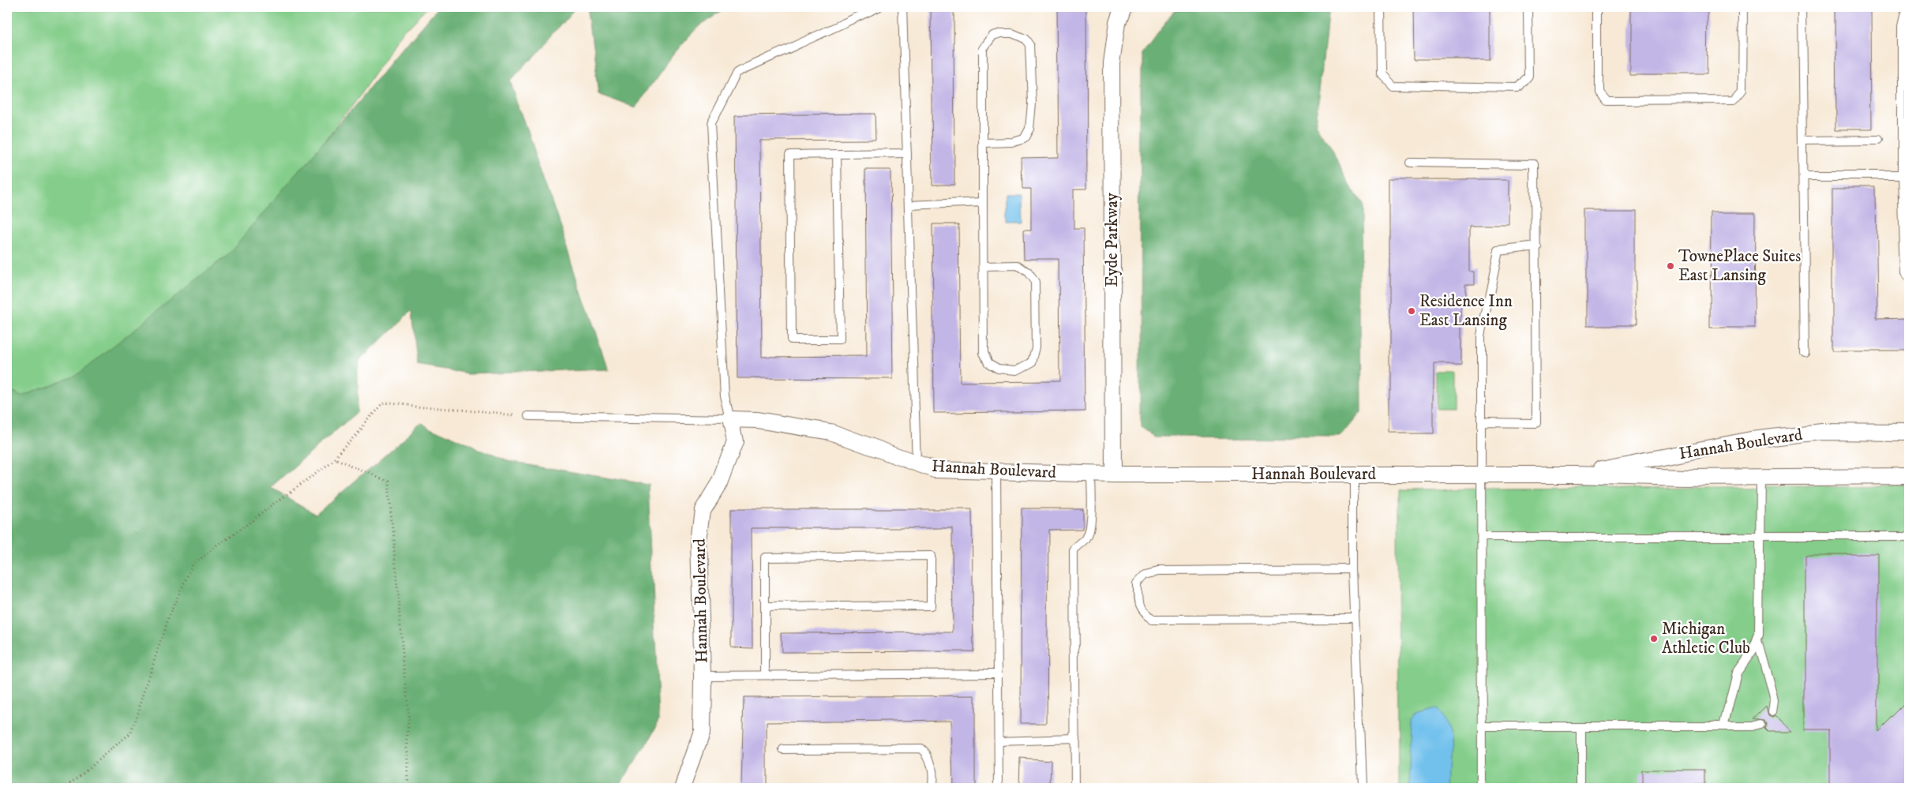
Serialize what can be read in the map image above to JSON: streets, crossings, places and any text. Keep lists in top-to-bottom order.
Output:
{
  "streets": {
    "street": ["Eyde Parkway", "Hannah Boulevard"]
  },
  "crossings": [
    ["Eyde Parkway", "Hannah Boulevard"]
  ],
  "places": ["TownePlace Suites East Lansing", "Residence Inn East Lansing", "Michigan Athletic Club"]
}
